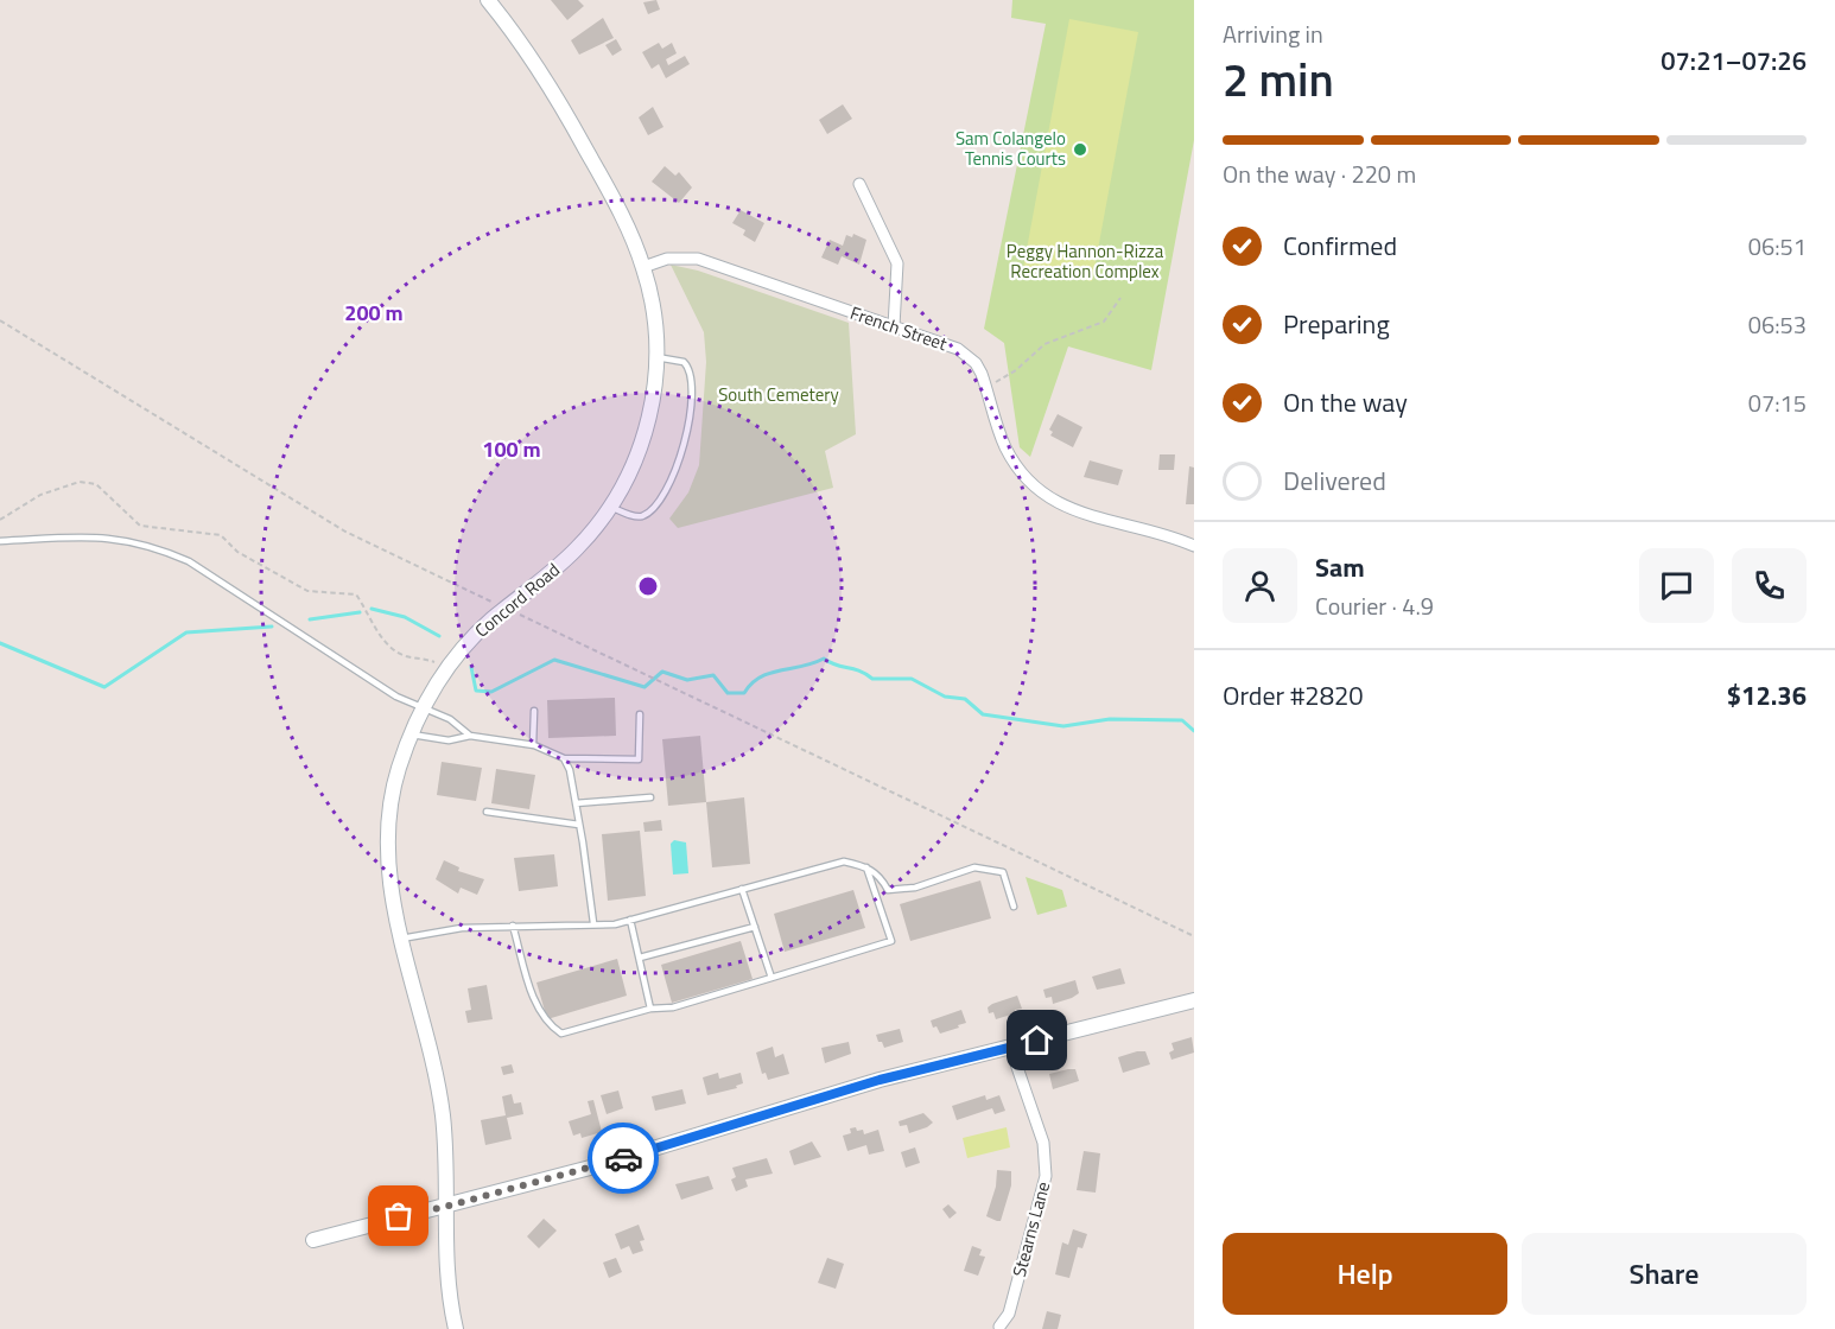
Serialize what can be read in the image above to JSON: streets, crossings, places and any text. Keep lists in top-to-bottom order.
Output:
{
  "streets": {
    "main road": ["Concord Road"],
    "street": ["French Street", "Stearns Lane"]
  },
  "crossings": [
    ["French Street", "Concord Road"]
  ],
  "parks": ["Peggy Hannon-Rizza Recreation Complex", "South Cemetery"],
  "places": ["Sam Colangelo Tennis Courts"],
  "page": {
    "heading": ["2 min", "Arriving in", "07:21–07:26"],
    "panel": [
      "Sam",
      "Courier · 4.9",
      "Order #2820",
      "$12.36"
    ],
    "bar": "On the way · 220 m",
    "list": [
      ["Confirmed", "06:51"],
      ["Preparing", "06:53"],
      ["On the way", "07:15"],
      "Delivered"
    ],
    "buttons": ["Help", "Share"]
  },
  "rings": ["200 m", "100 m"]
}
